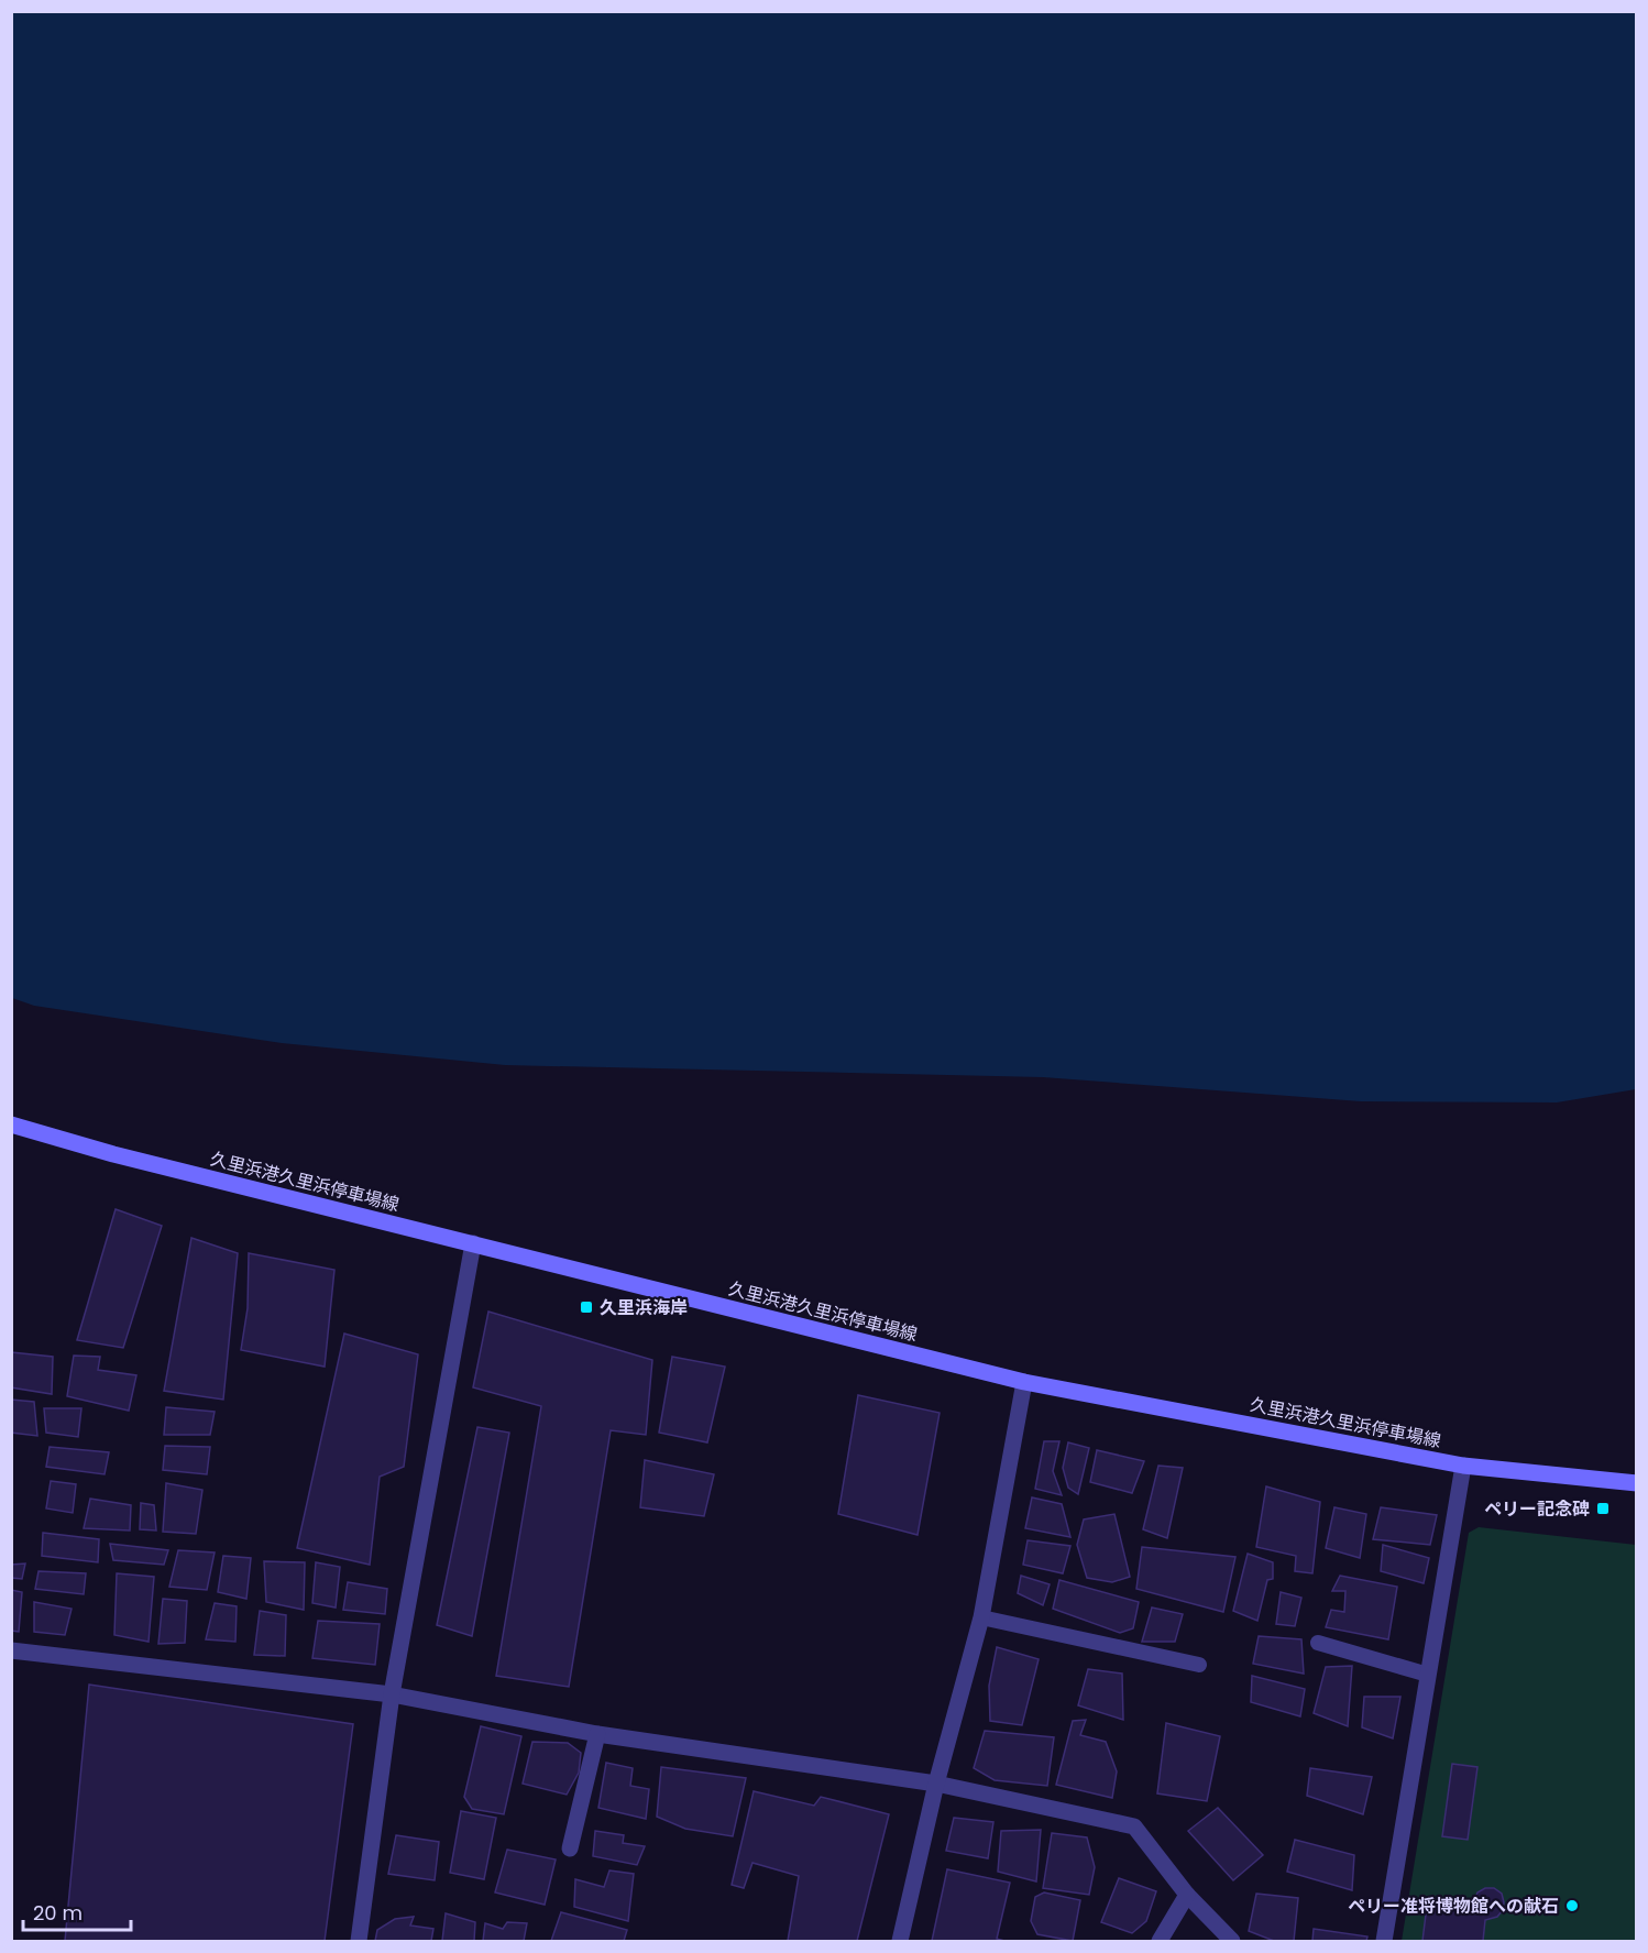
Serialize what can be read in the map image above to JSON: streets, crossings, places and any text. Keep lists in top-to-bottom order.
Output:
{
  "streets": {
    "main road": ["久里浜港久里浜停車場線"]
  },
  "places": {
    "transit": ["久里浜海岸", "ペリー記念碑"],
    "other": ["ペリー准将博物館への献石"]
  },
  "scale_bar": "20 m"
}
